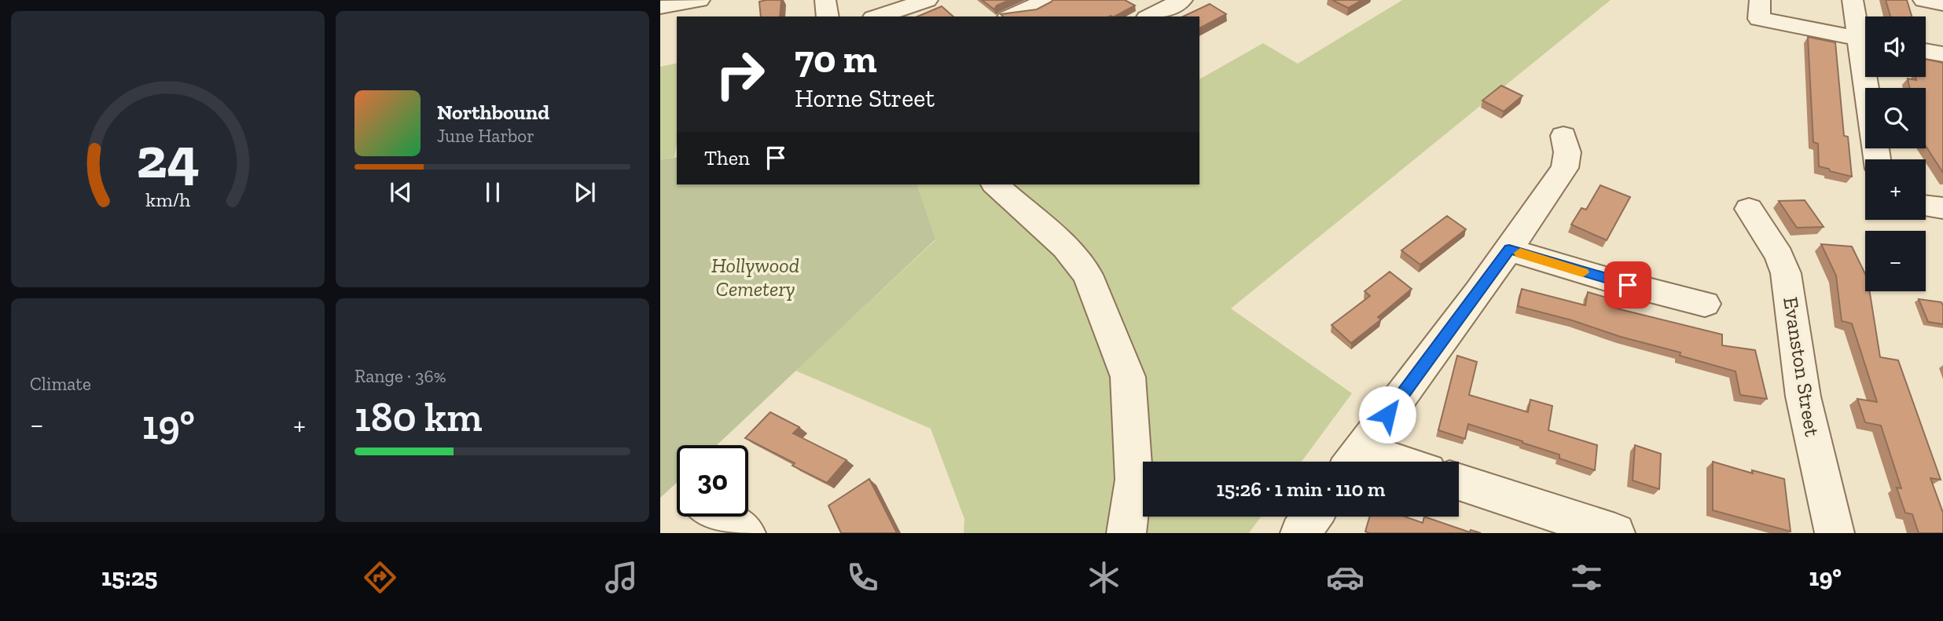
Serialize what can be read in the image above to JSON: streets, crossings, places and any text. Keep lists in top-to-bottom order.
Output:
{
  "streets": {
    "street": ["Evanston Street"]
  },
  "parks": ["Hollywood Cemetery"],
  "page": {
    "map_buttons": ["+", "−"],
    "turn": ["70 m", "Horne Street"],
    "song": ["Northbound", "June Harbor"],
    "then": "Then",
    "tile": [
      "Climate",
      ["Range · 36%", "180 km"]
    ],
    "heat": ["−", "19°", "+"],
    "limit": "30",
    "trip": "15:26 · 1 min · 110 m",
    "tabs": ["15:25", "19°"],
    "gauge": ["24", "km/h"]
  }
}
